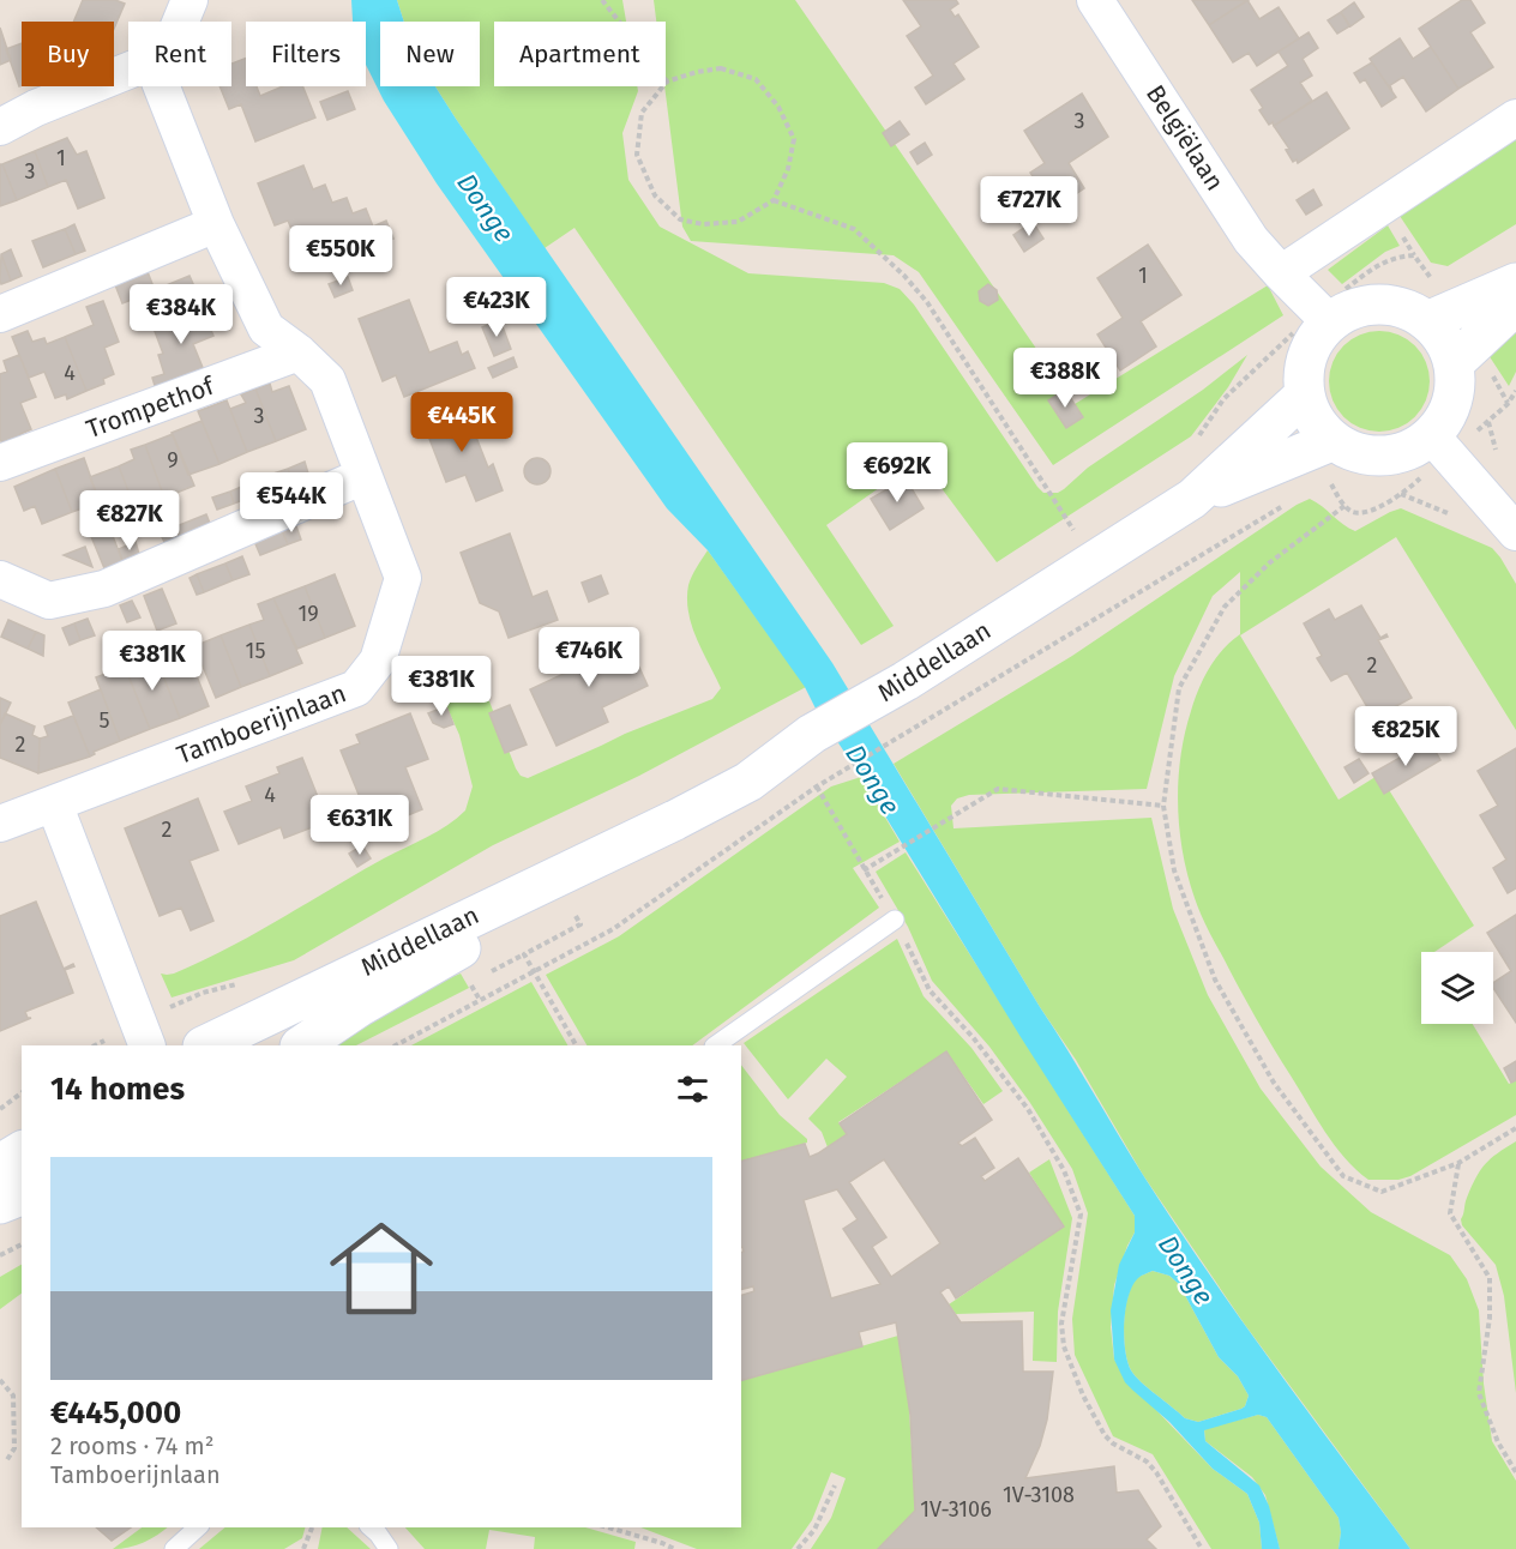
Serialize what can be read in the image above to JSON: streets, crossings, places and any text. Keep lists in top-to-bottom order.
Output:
{
  "streets": {
    "main road": ["Middellaan"],
    "street": ["Belgiëlaan", "Trompethof", "Tamboerijnlaan"]
  },
  "crossings": [
    ["Belgiëlaan", "Middellaan"],
    ["Trompethof", "Tamboerijnlaan"]
  ],
  "water": ["Donge"],
  "house_numbers": [
    "3",
    "1",
    "3",
    "1",
    "4",
    "3",
    "9",
    "19",
    "15",
    "2",
    "5",
    "2",
    "4",
    "2",
    "1V-3108",
    "1V-3106"
  ],
  "page": {
    "chip": [
      "Buy",
      "Rent",
      "Filters",
      "New",
      "Apartment"
    ],
    "price": [
      "€727K",
      "€550K",
      "€423K",
      "€384K",
      "€388K",
      "€445K",
      "€692K",
      "€544K",
      "€827K",
      "€746K",
      "€381K",
      "€381K",
      "€825K",
      "€631K"
    ],
    "heading": "14 homes",
    "list": [
      {
        "name": "€445,000",
        "note": "2 rooms · 74 m² · Tamboerijnlaan"
      }
    ]
  }
}
